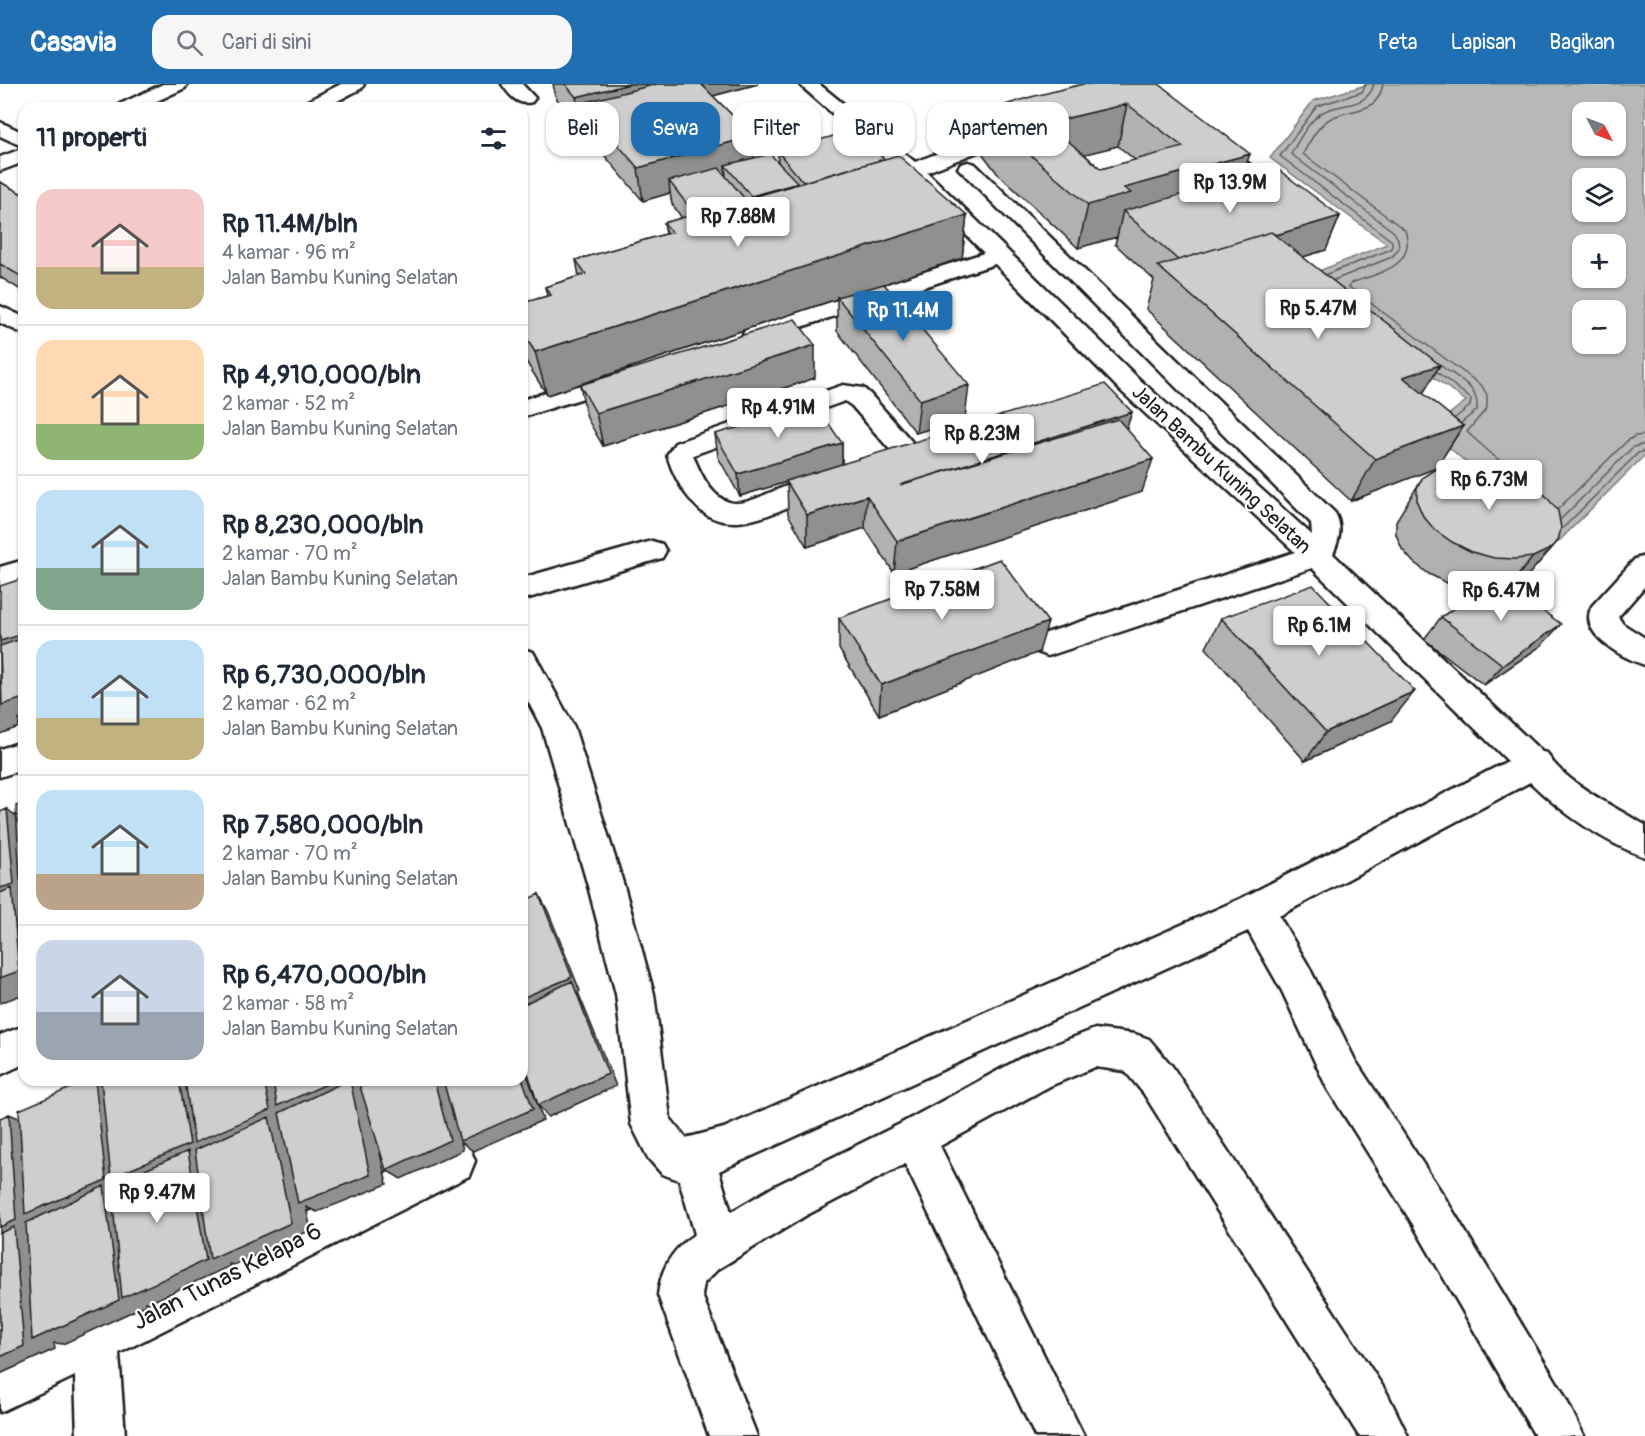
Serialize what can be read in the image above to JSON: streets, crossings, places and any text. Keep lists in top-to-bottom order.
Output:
{
  "streets": {
    "street": ["Jalan Bambu Kuning Selatan", "Jalan Tunas Kelapa 6"]
  },
  "north": "bottom right",
  "page": {
    "header": "Casavia",
    "search": "Cari di sini",
    "nav": ["Peta", "Lapisan", "Bagikan"],
    "map_buttons": ["+", "−"],
    "chip": [
      "Beli",
      "Sewa",
      "Filter",
      "Baru",
      "Apartemen"
    ],
    "heading": "11 properti",
    "price": [
      "Rp 13.9M",
      "Rp 7.88M",
      "Rp 5.47M",
      "Rp 11.4M",
      "Rp 4.91M",
      "Rp 8.23M",
      "Rp 6.73M",
      "Rp 7.58M",
      "Rp 6.47M",
      "Rp 6.1M",
      "Rp 9.47M"
    ],
    "list": [
      {
        "name": "Rp 11.4M/bln",
        "note": "4 kamar · 96 m² · Jalan Bambu Kuning Selatan"
      },
      {
        "name": "Rp 4,910,000/bln",
        "note": "2 kamar · 52 m² · Jalan Bambu Kuning Selatan"
      },
      {
        "name": "Rp 8,230,000/bln",
        "note": "2 kamar · 70 m² · Jalan Bambu Kuning Selatan"
      },
      {
        "name": "Rp 6,730,000/bln",
        "note": "2 kamar · 62 m² · Jalan Bambu Kuning Selatan"
      },
      {
        "name": "Rp 7,580,000/bln",
        "note": "2 kamar · 70 m² · Jalan Bambu Kuning Selatan"
      },
      {
        "name": "Rp 6,470,000/bln",
        "note": "2 kamar · 58 m² · Jalan Bambu Kuning Selatan"
      }
    ]
  }
}
